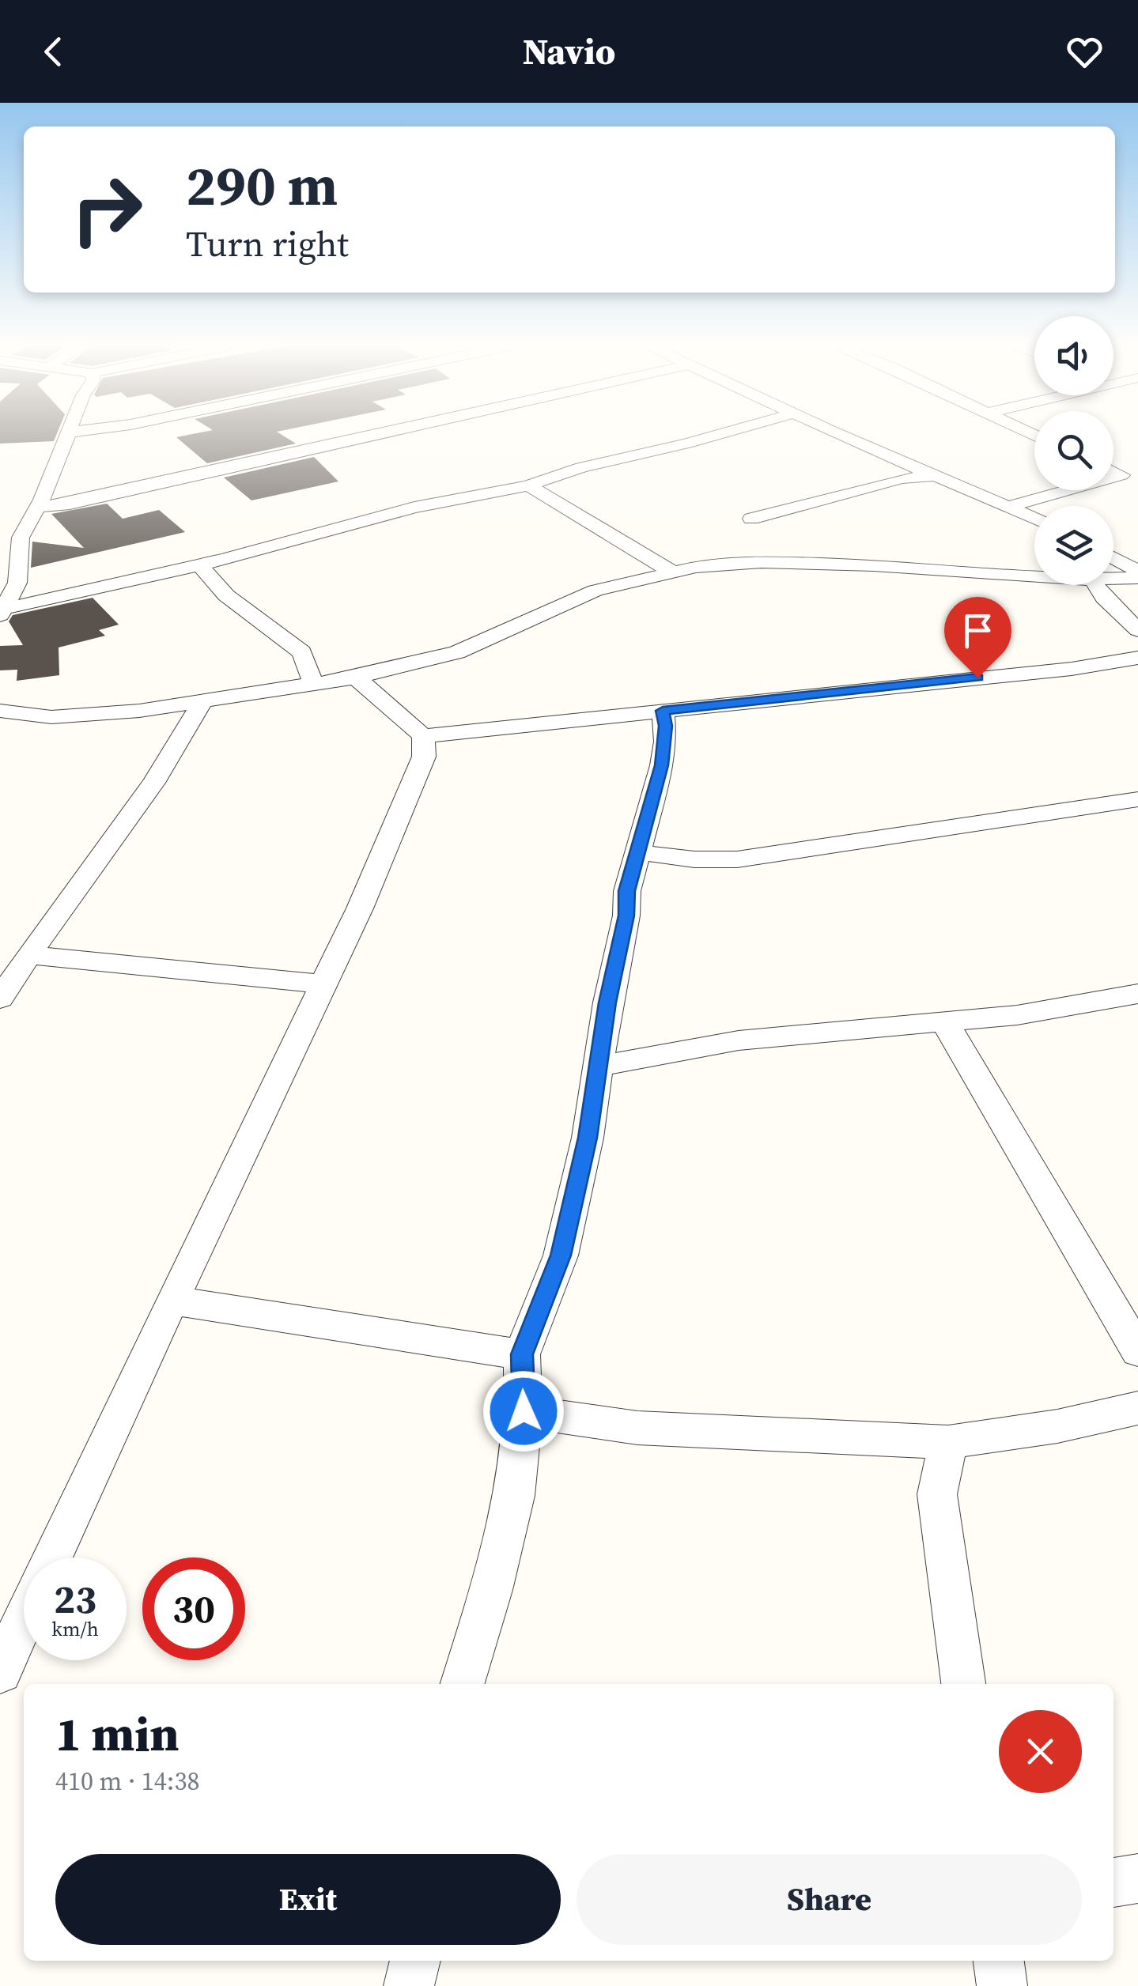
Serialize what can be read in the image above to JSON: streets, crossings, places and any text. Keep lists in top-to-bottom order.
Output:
{
  "page": {
    "header": "Navio",
    "turn": ["290 m", "Turn right"],
    "speed": "23 km/h",
    "limit": "30",
    "heading": ["1 min", "410 m · 14:38"],
    "buttons": ["Exit", "Share"]
  }
}
